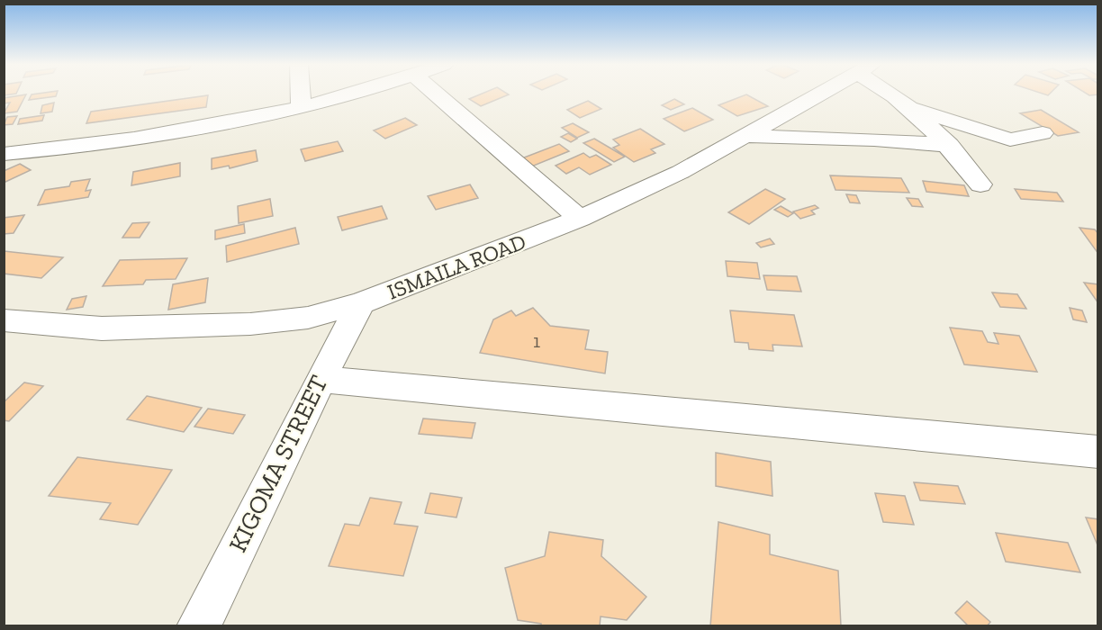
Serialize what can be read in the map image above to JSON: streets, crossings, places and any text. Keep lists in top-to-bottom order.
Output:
{
  "streets": {
    "street": ["ISMAILA ROAD", "KIGOMA STREET"]
  },
  "crossings": [
    ["ISMAILA ROAD", "KIGOMA STREET"]
  ],
  "house_numbers": ["1"]
}
